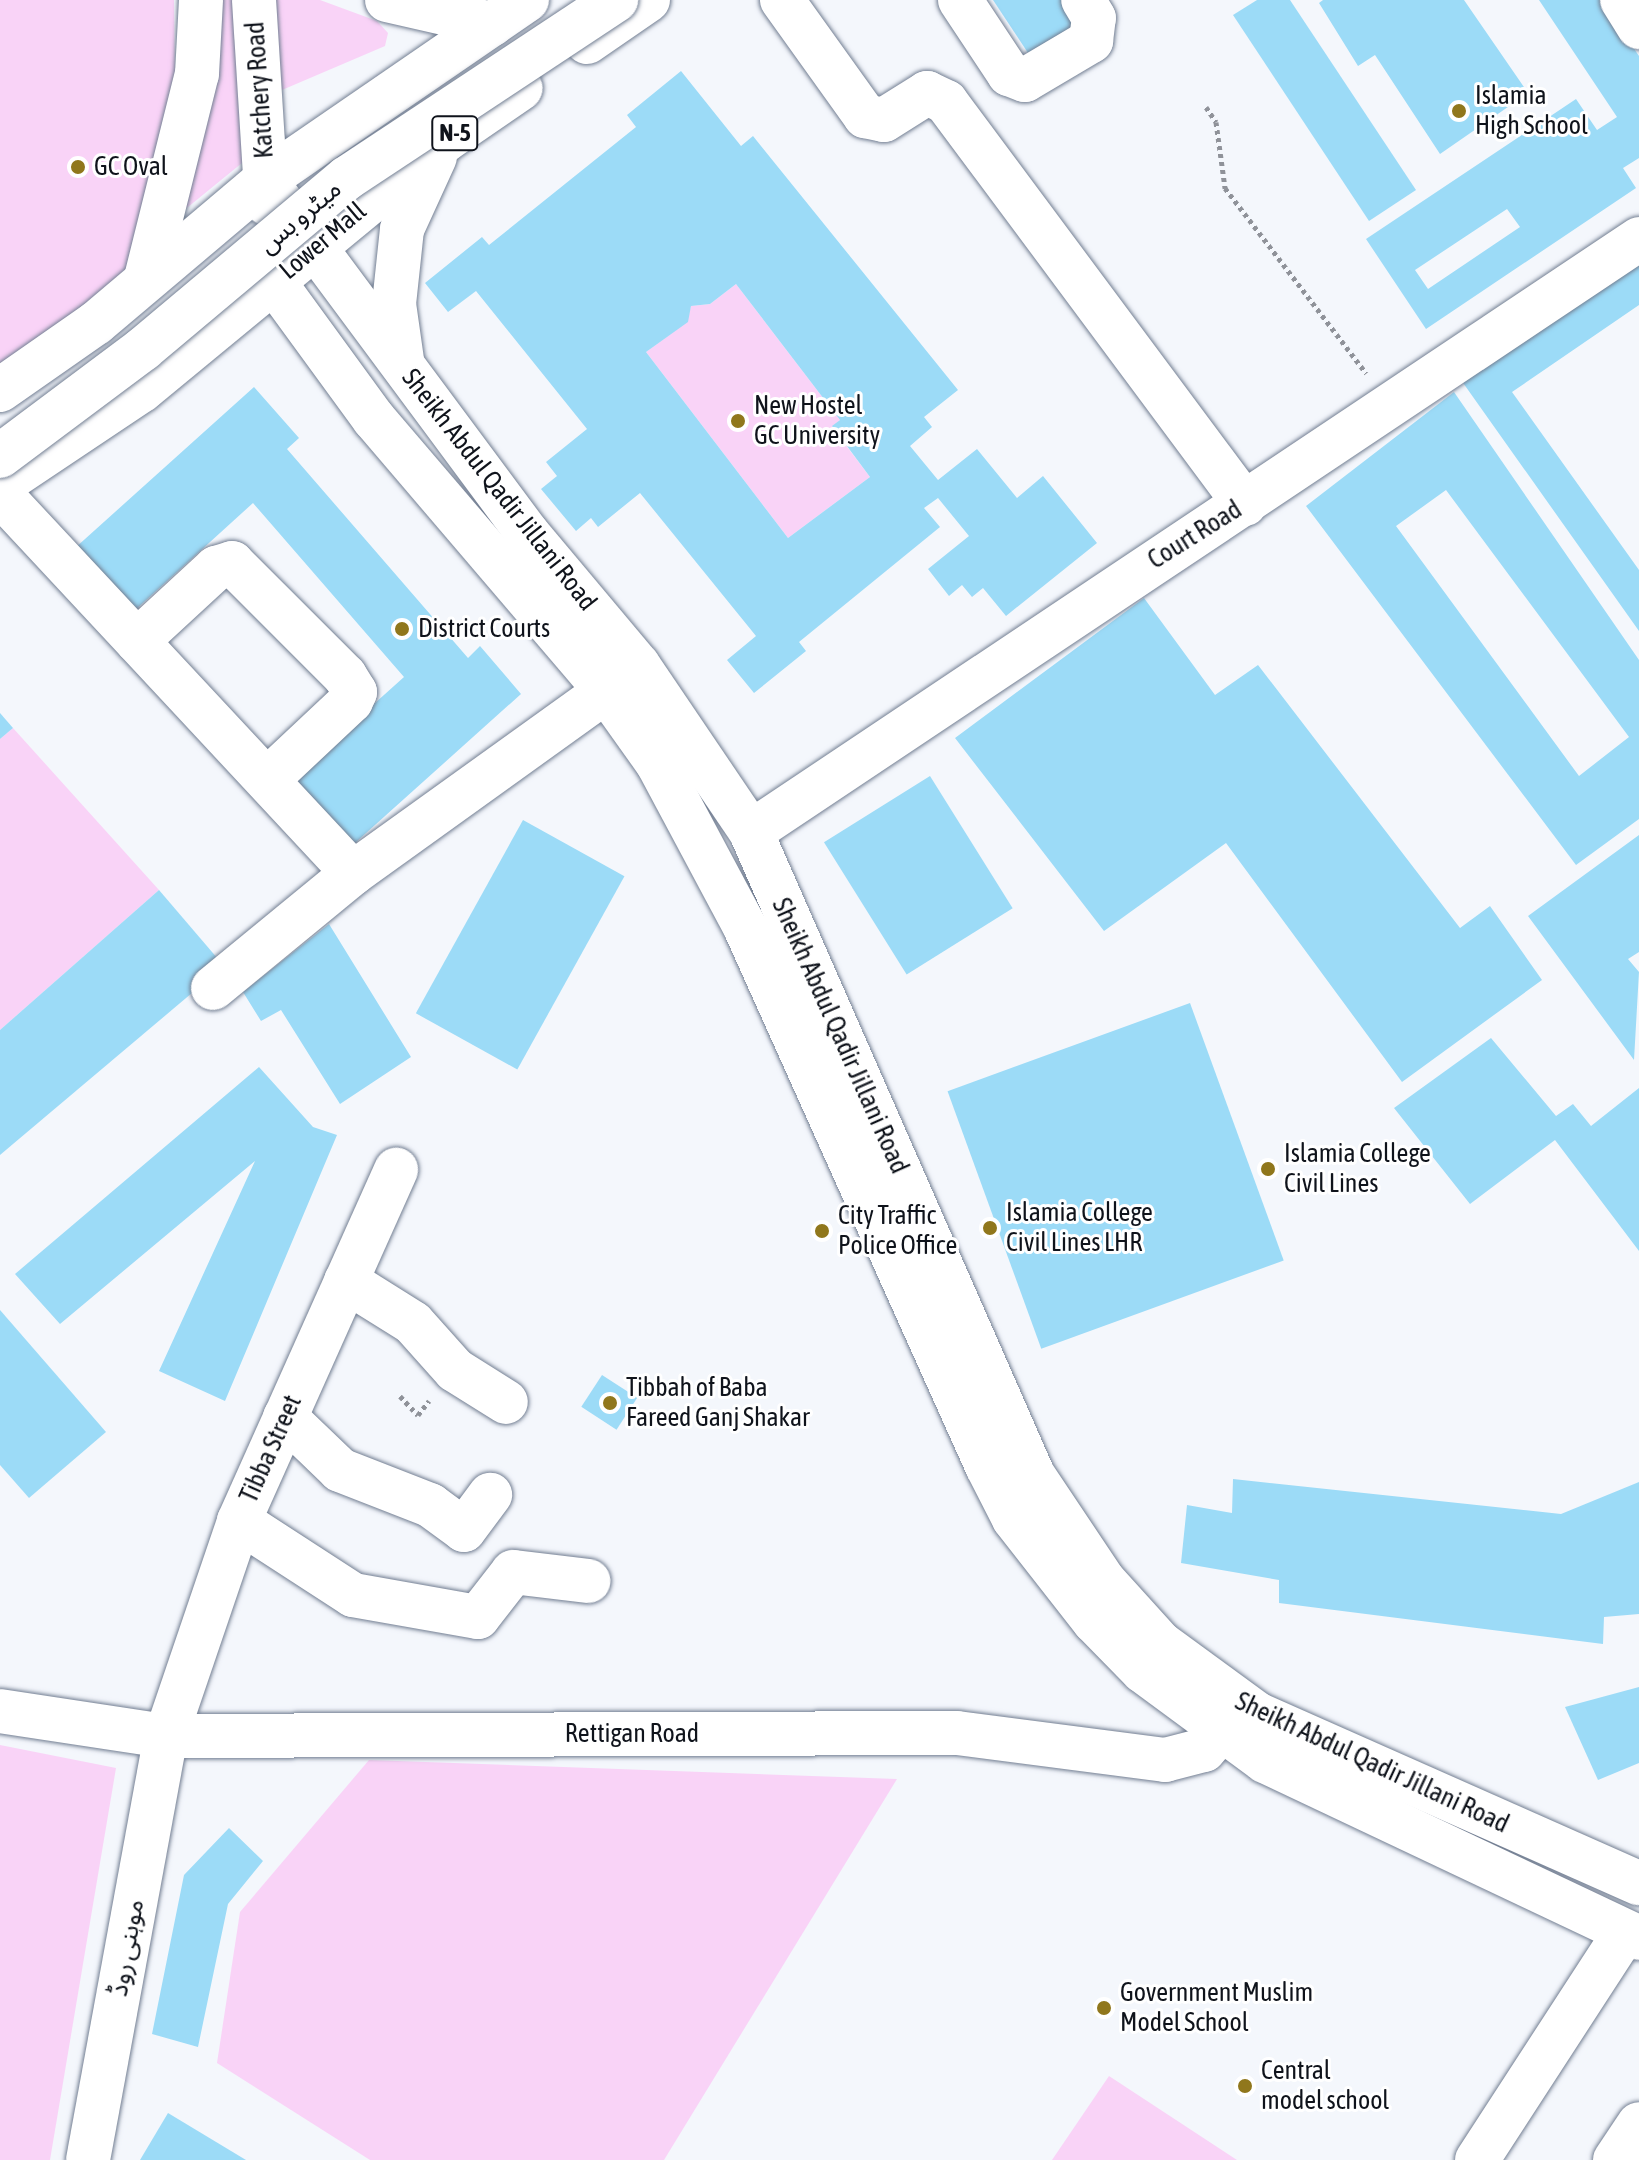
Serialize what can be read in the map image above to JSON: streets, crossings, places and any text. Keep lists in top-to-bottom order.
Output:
{
  "streets": {
    "main road": [
      "Katchery Road",
      "N-5",
      "میٹرو بس",
      "Lower Mall",
      "Sheikh Abdul Qadir Jillani Road",
      "Court Road",
      "Tibba Street",
      "Rettigan Road",
      "موہنی روڈ"
    ]
  },
  "crossings": [
    ["Katchery Road", "Lower Mall"],
    ["Katchery Road", "Sheikh Abdul Qadir Jillani Road"],
    ["Lower Mall", "Sheikh Abdul Qadir Jillani Road"],
    ["Sheikh Abdul Qadir Jillani Road", "Court Road"],
    ["Sheikh Abdul Qadir Jillani Road", "Rettigan Road"],
    ["Tibba Street", "Rettigan Road"],
    ["Tibba Street", "موہنی روڈ"],
    ["Rettigan Road", "موہنی روڈ"]
  ],
  "places": [
    "Islamia High School",
    "GC Oval",
    "New Hostel GC University",
    "District Courts",
    "Islamia College Civil Lines",
    "Islamia College Civil Lines LHR",
    "City Traffic Police Office",
    "Tibbah of Baba Fareed Ganj Shakar",
    "Government Muslim Model School",
    "Central model school"
  ]
}
